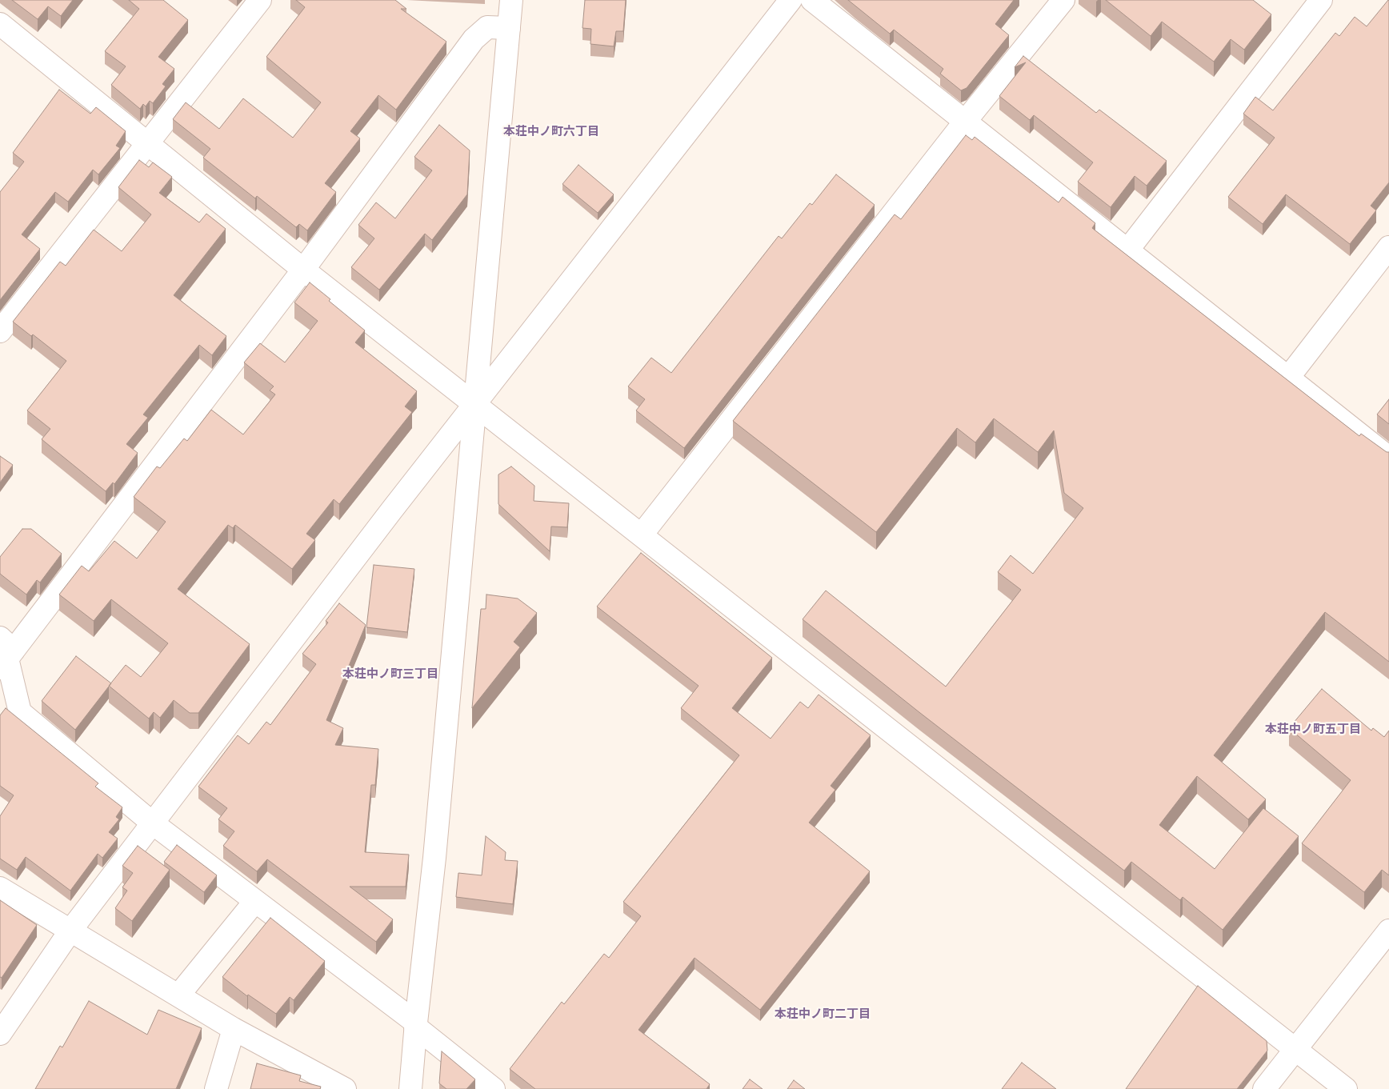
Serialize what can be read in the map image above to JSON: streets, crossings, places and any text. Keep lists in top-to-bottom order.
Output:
{
  "districts": [
    "本荘中ノ町六丁目",
    "本荘中ノ町三丁目",
    "本荘中ノ町五丁目",
    "本荘中ノ町二丁目"
  ]
}
